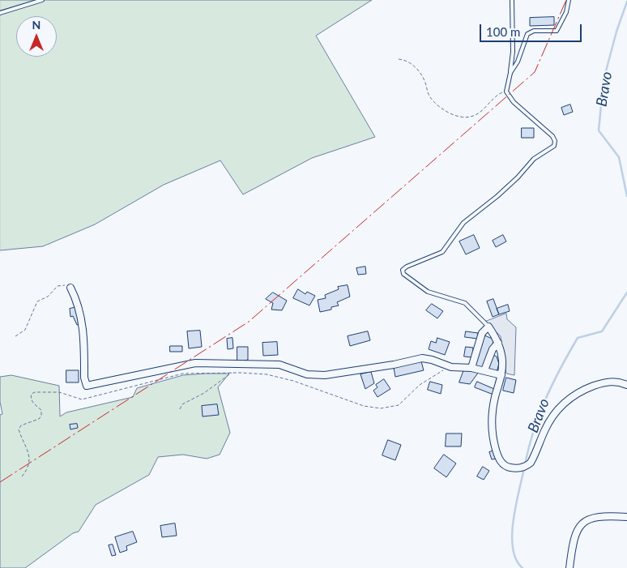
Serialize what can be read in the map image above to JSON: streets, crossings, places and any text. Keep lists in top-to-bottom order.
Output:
{
  "water": ["Bravo"],
  "scale_bar": "100 m",
  "north": "top"
}
